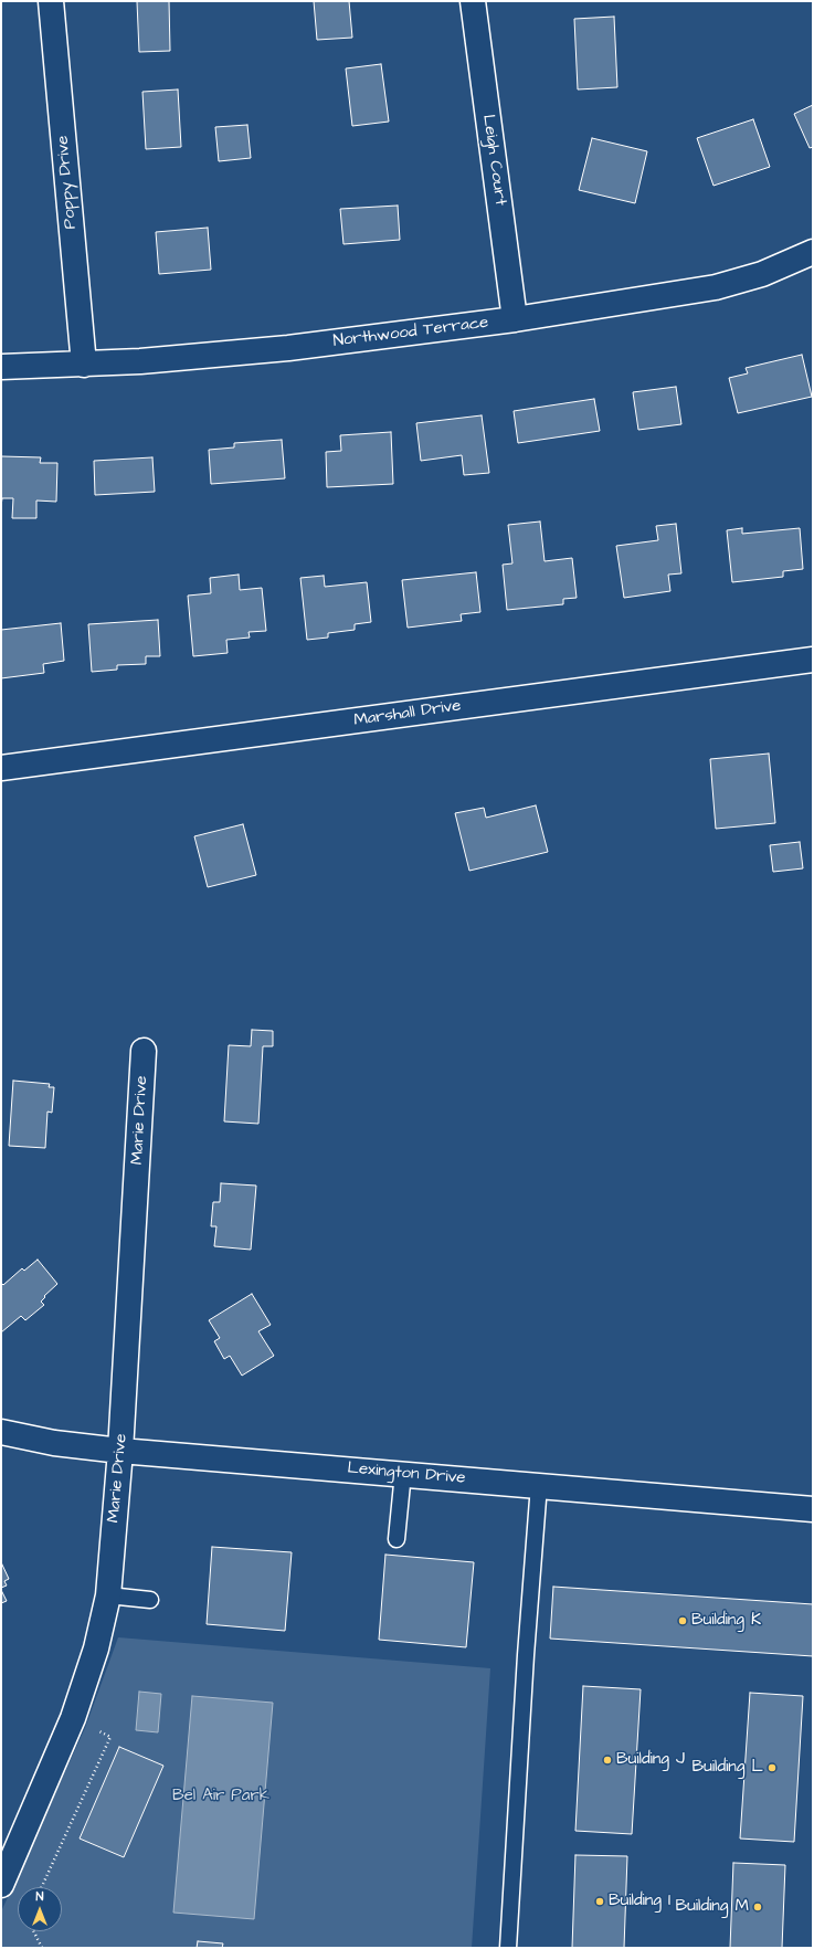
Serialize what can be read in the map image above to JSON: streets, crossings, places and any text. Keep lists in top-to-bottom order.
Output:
{
  "streets": {
    "street": [
      "Leigh Court",
      "Poppy Drive",
      "Northwood Terrace",
      "Marshall Drive",
      "Marie Drive",
      "Lexington Drive"
    ]
  },
  "crossings": [
    ["Leigh Court", "Northwood Terrace"],
    ["Poppy Drive", "Northwood Terrace"],
    ["Marie Drive", "Lexington Drive"]
  ],
  "parks": ["Bel Air Park"],
  "places": [
    "Building K",
    "Building J",
    "Building L",
    "Building I",
    "Building M"
  ],
  "north": "top"
}
